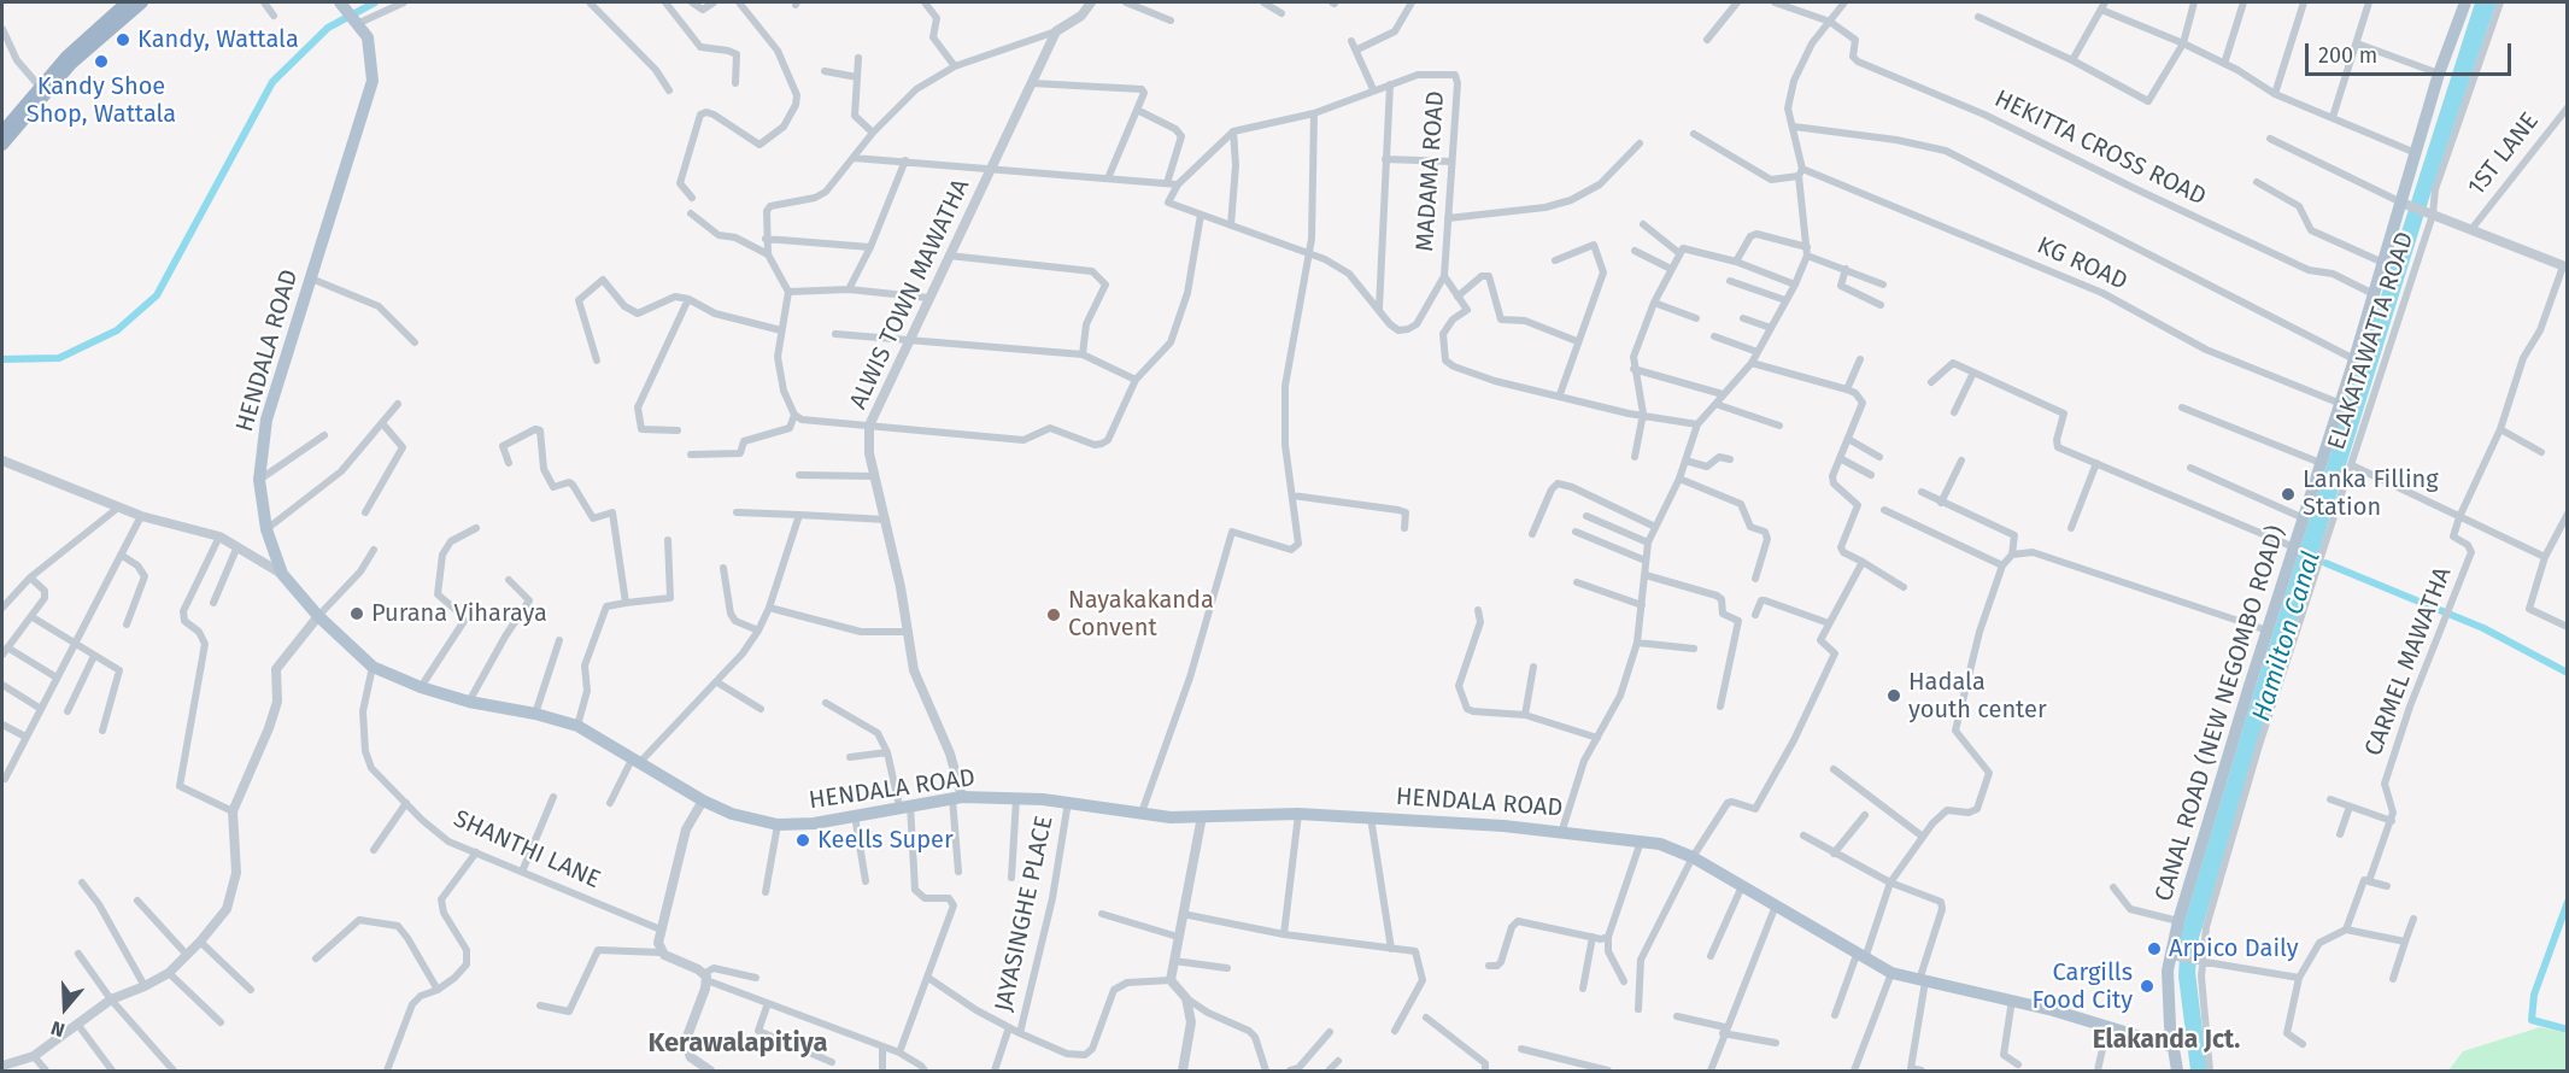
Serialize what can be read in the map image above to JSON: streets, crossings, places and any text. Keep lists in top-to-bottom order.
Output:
{
  "streets": {
    "main road": ["HENDALA ROAD", "CANAL ROAD (NEW NEGOMBO ROAD)"],
    "street": [
      "HEKITTA CROSS ROAD",
      "1ST LANE",
      "MADAMA ROAD",
      "KG ROAD",
      "ALWIS TOWN MAWATHA",
      "ELAKATAWATTA ROAD",
      "CARMEL MAWATHA",
      "SHANTHI LANE",
      "JAYASINGHE PLACE"
    ]
  },
  "crossings": [
    ["HEKITTA CROSS ROAD", "CANAL ROAD (NEW NEGOMBO ROAD)"],
    ["KG ROAD", "CANAL ROAD (NEW NEGOMBO ROAD)"],
    ["ALWIS TOWN MAWATHA", "HENDALA ROAD"],
    ["HENDALA ROAD", "CANAL ROAD (NEW NEGOMBO ROAD)"],
    ["HENDALA ROAD", "SHANTHI LANE"],
    ["HENDALA ROAD", "JAYASINGHE PLACE"]
  ],
  "districts": ["Elakanda Jct.", "Kerawalapitiya"],
  "water": ["Hamilton Canal"],
  "places": [
    "Kandy, Wattala",
    "Kandy Shoe Shop, Wattala",
    "Lanka Filling Station",
    "Purana Viharaya",
    "Nayakakanda Convent",
    "Hadala youth center",
    "Keells Super",
    "Arpico Daily",
    "Cargills Food City"
  ],
  "scale_bar": "200 m",
  "north": "bottom"
}
